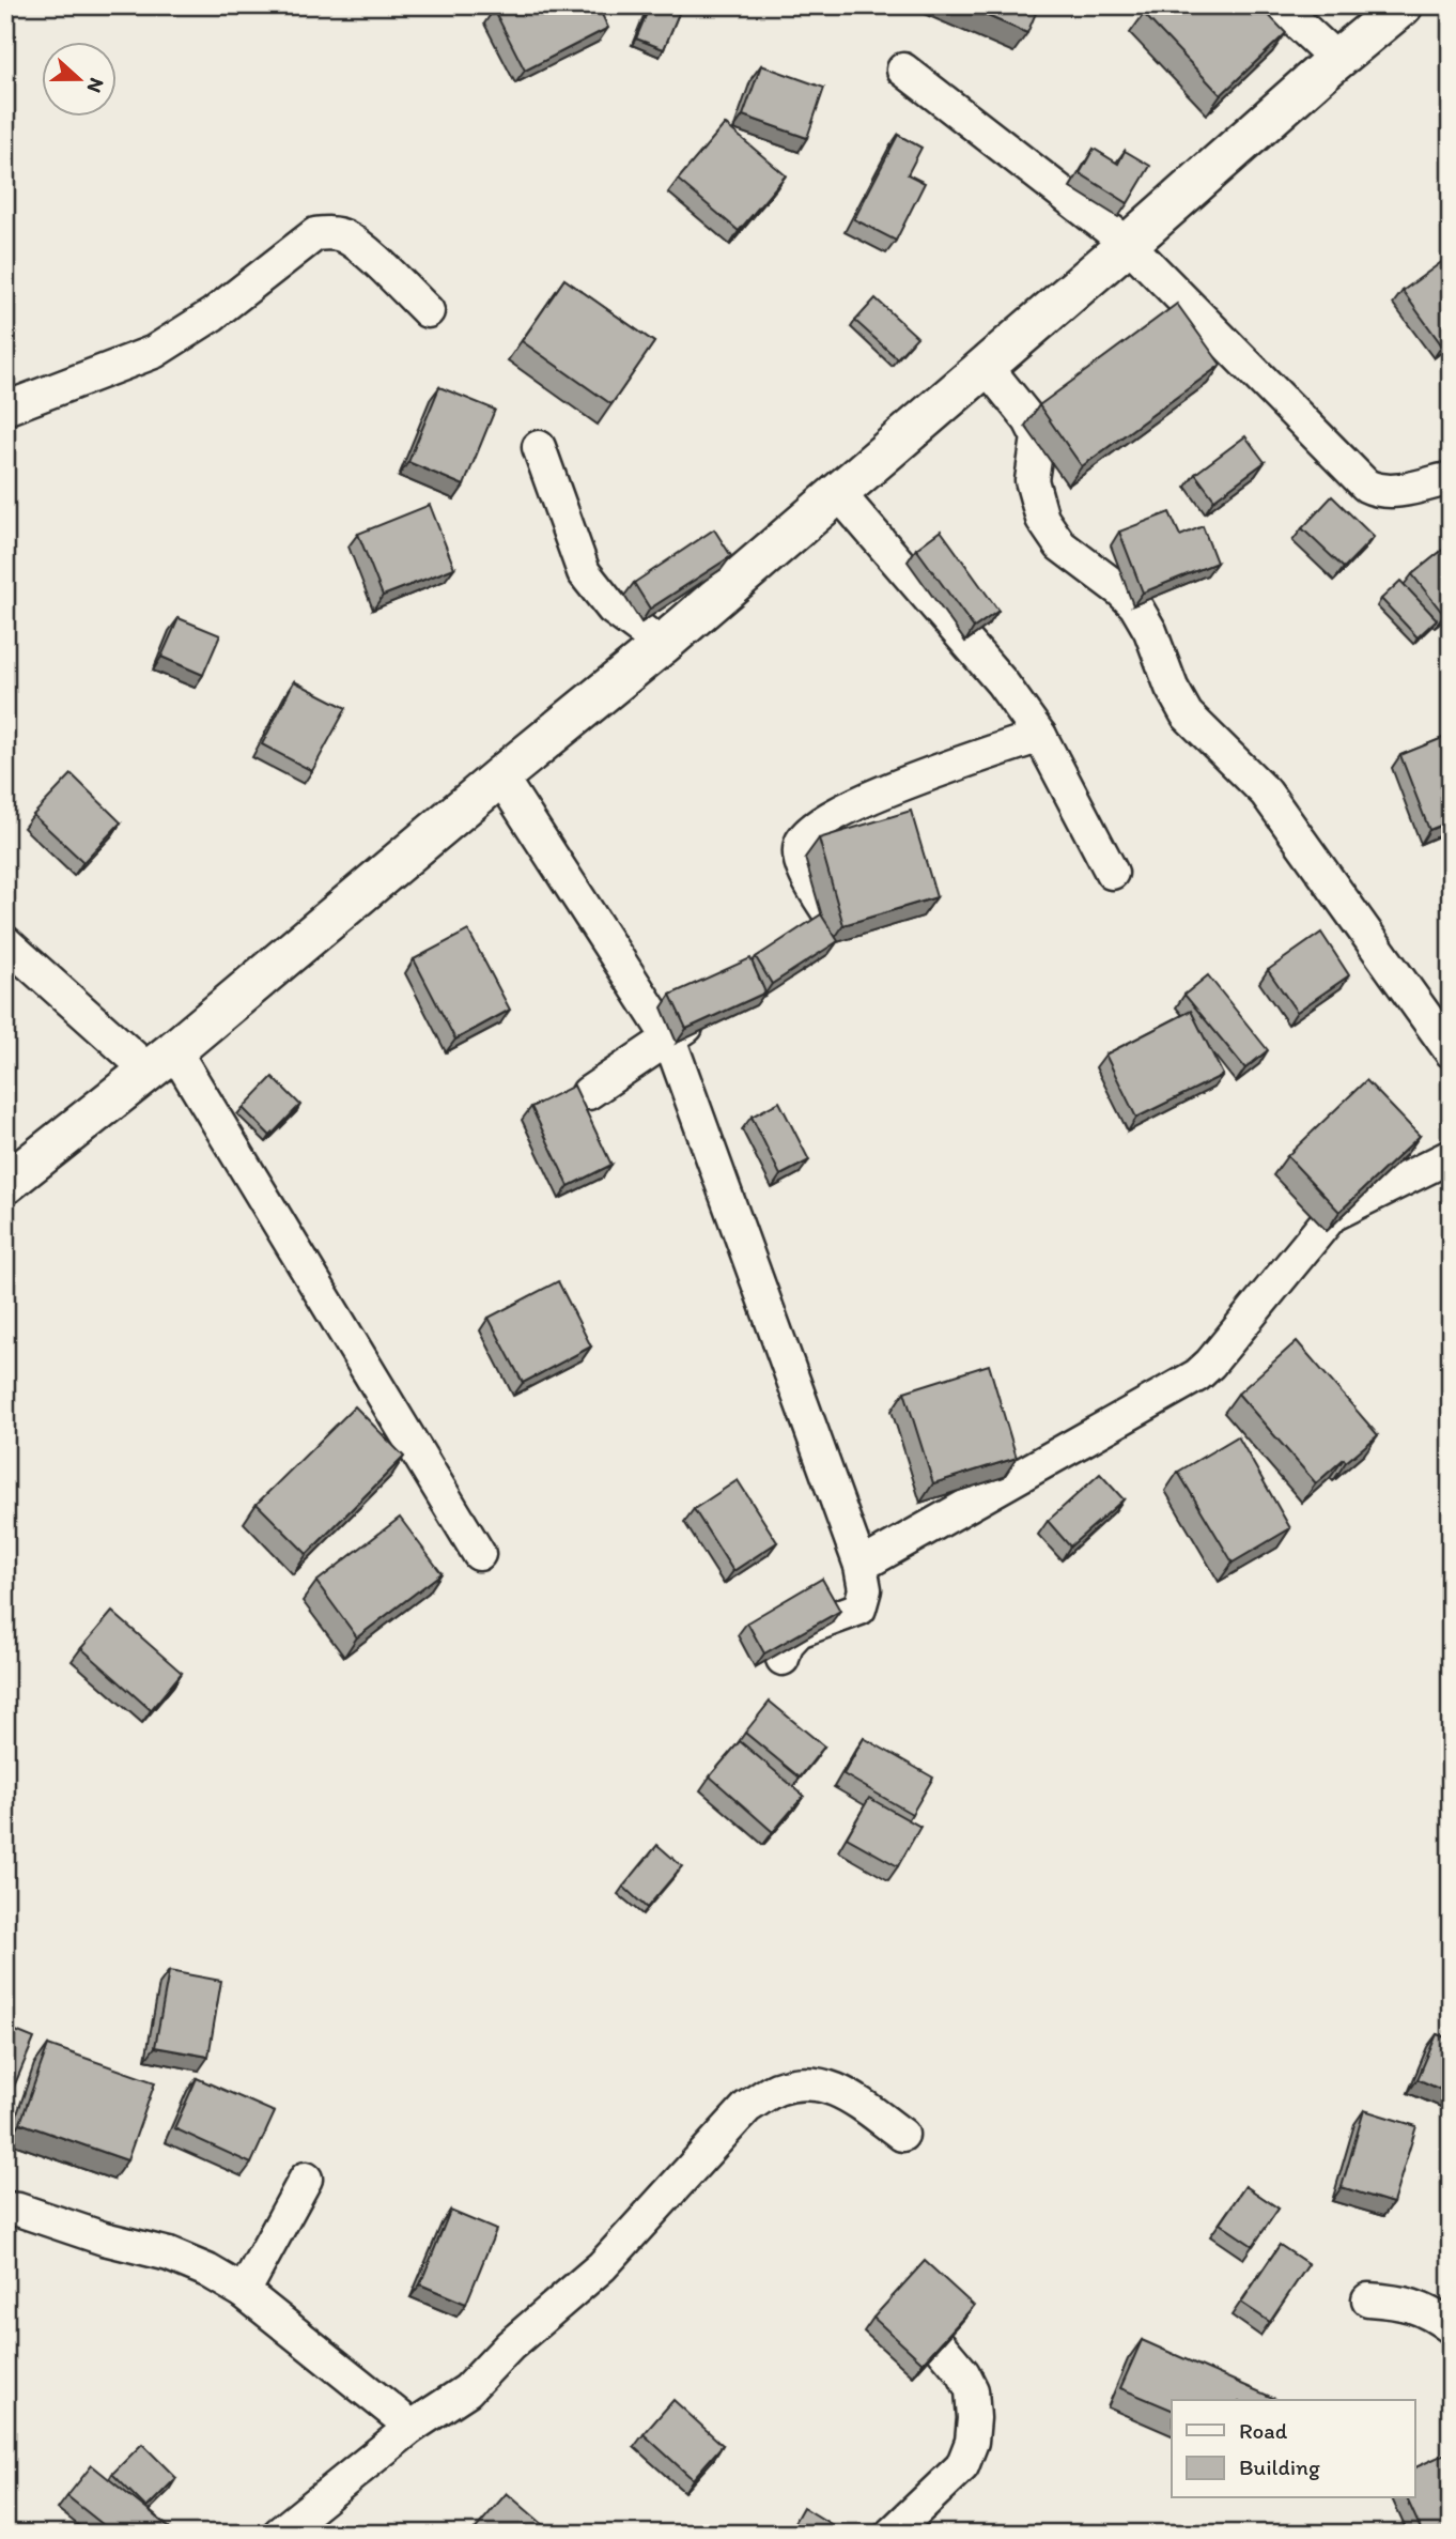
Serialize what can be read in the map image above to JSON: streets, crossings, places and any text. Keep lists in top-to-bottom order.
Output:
{
  "legend": ["Road", "Building"],
  "north": "right"
}
